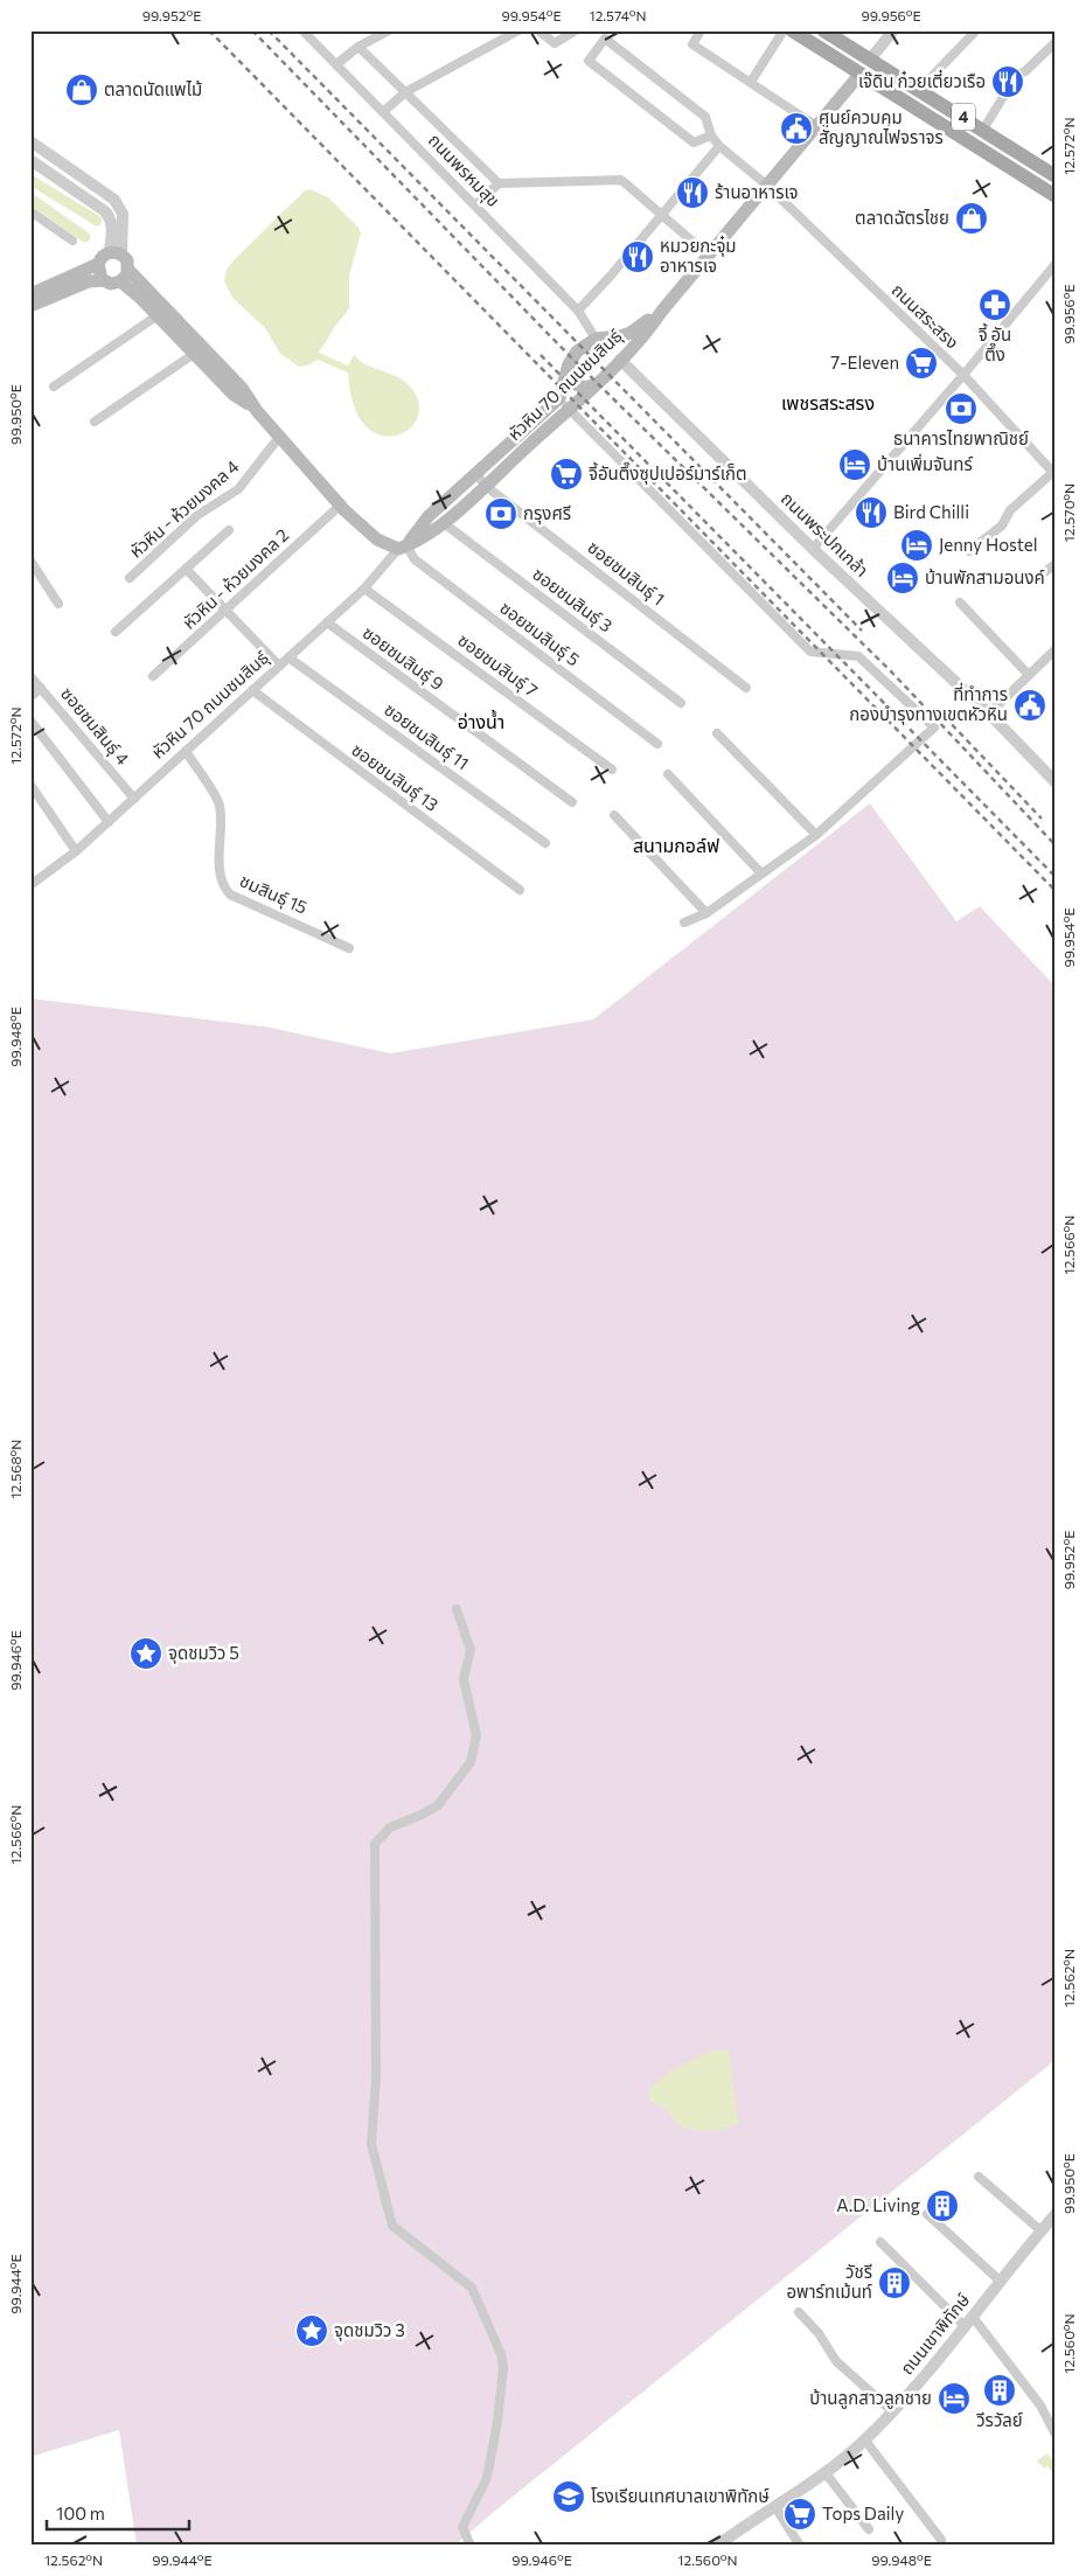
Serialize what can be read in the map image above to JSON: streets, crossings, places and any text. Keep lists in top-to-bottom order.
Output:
{
  "streets": {
    "main road": ["4", "หัวหิน 70 ถนนชมสินธุ์"],
    "street": [
      "ถนนพรหมสุข",
      "ถนนสระสรง",
      "หัวหิน - ห้วยมงคล 4",
      "ถนนพระปกเกล้า",
      "ซอยชมสินธุ์ 1",
      "หัวหิน - ห้วยมงคล 2",
      "ซอยชมสินธุ์ 3",
      "ซอยชมสินธุ์ 5",
      "ซอยชมสินธุ์ 9",
      "ซอยชมสินธุ์ 7",
      "ซอยชมสินธุ์ 4",
      "ซอยชมสินธุ์ 11",
      "ซอยชมสินธุ์ 13",
      "ชมสินธุ์ 15",
      "ถนนเขาพิทักษ์"
    ]
  },
  "crossings": [
    ["4", "หัวหิน 70 ถนนชมสินธุ์"],
    ["ถนนพรหมสุข", "หัวหิน 70 ถนนชมสินธุ์"],
    ["ถนนพรหมสุข", "ถนนพระปกเกล้า"],
    ["ถนนสระสรง", "หัวหิน 70 ถนนชมสินธุ์"],
    ["หัวหิน 70 ถนนชมสินธุ์", "ถนนพระปกเกล้า"],
    ["หัวหิน 70 ถนนชมสินธุ์", "ซอยชมสินธุ์ 1"],
    ["หัวหิน 70 ถนนชมสินธุ์", "ซอยชมสินธุ์ 3"],
    ["หัวหิน 70 ถนนชมสินธุ์", "ซอยชมสินธุ์ 5"],
    ["หัวหิน 70 ถนนชมสินธุ์", "ซอยชมสินธุ์ 9"],
    ["หัวหิน 70 ถนนชมสินธุ์", "ซอยชมสินธุ์ 7"],
    ["หัวหิน 70 ถนนชมสินธุ์", "ซอยชมสินธุ์ 4"],
    ["หัวหิน 70 ถนนชมสินธุ์", "ซอยชมสินธุ์ 11"],
    ["หัวหิน 70 ถนนชมสินธุ์", "ซอยชมสินธุ์ 13"],
    ["หัวหิน 70 ถนนชมสินธุ์", "ชมสินธุ์ 15"]
  ],
  "districts": ["เพชรสระสรง", "อ่างน้ำ", "สนามกอล์ฟ"],
  "places": {
    "restaurant": [
      "เจ๊ดิน ก๋วยเตี๋ยวเรือ",
      "ร้านอาหารเจ",
      "หมวยกะจุ๋ม อาหารเจ",
      "Bird Chilli"
    ],
    "shop": ["ตลาดนัดแพไม้", "ตลาดฉัตรไชย"],
    "public building": ["ศูนย์ควบคุม สัญญาณไฟจราจร", "ที่ทำการ กองบำรุงทางเขตหัวหิน"],
    "pharmacy": ["จี้ อัน ตึ๊ง"],
    "supermarket": ["7-Eleven", "จี้อันตึ๊งซุปเปอร์มาร์เก็ต", "Tops Daily"],
    "bank": ["ธนาคารไทยพาณิชย์", "กรุงศรี"],
    "hotel": [
      "บ้านเพิ่มจันทร์",
      "Jenny Hostel",
      "บ้านพักสามอนงค์",
      "บ้านลูกสาวลูกชาย"
    ],
    "place": ["จุดชมวิว 5", "จุดชมวิว 3"],
    "building": ["A.D. Living", "วัชรี อพาร์ทเม้นท์", "วีรวัลย์"],
    "school or university": ["โรงเรียนเทศบาลเขาพิทักษ์"]
  },
  "scale_bar": "100 m",
  "coordinates": [
    "99.952°E",
    "99.954°E",
    "12.574°N",
    "99.956°E",
    "12.572°N",
    "99.950°E",
    "12.570°N",
    "99.948°E",
    "12.566°N",
    "12.568°N",
    "99.946°E",
    "12.562°N",
    "99.944°E",
    "12.560°N"
  ]
}
